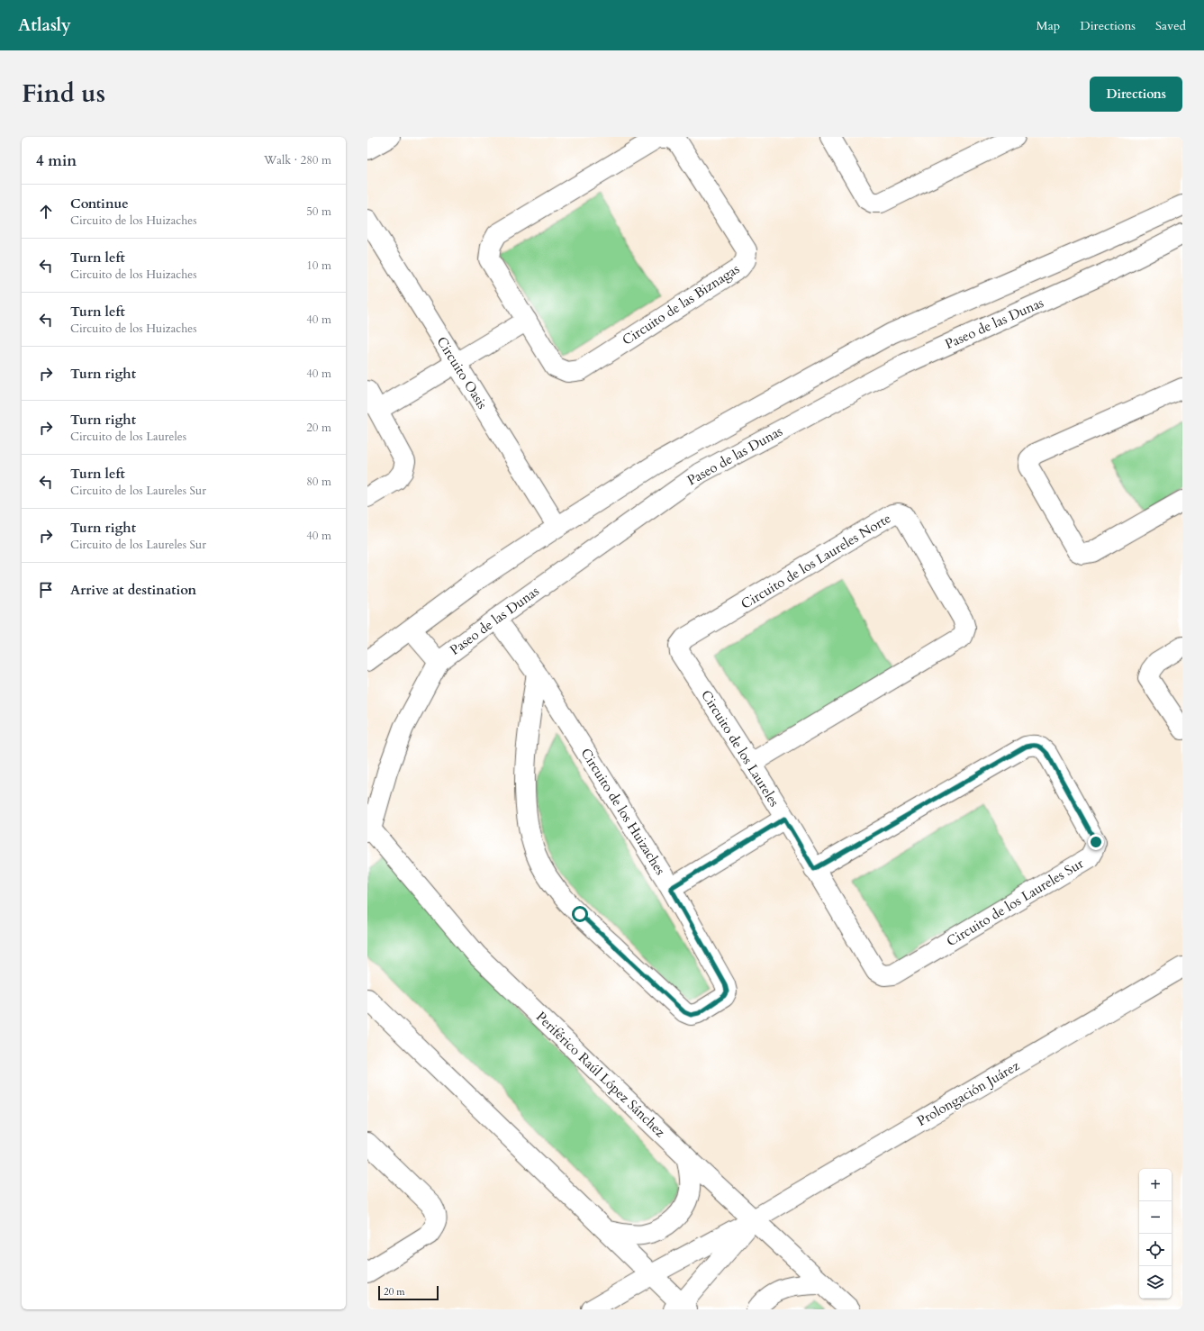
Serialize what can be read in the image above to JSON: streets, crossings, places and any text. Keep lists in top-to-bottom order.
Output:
{
  "streets": {
    "street": [
      "Circuito de las Biznagas",
      "Paseo de las Dunas",
      "Circuito Oasis",
      "Circuito de los Laureles Norte",
      "Circuito de los Laureles",
      "Circuito de los Huizaches",
      "Circuito de los Laureles Sur",
      "Periférico Raúl López Sánchez",
      "Prolongación Juárez"
    ]
  },
  "crossings": [
    ["Paseo de las Dunas", "Circuito de los Huizaches"],
    ["Paseo de las Dunas", "Periférico Raúl López Sánchez"],
    ["Circuito de los Laureles Norte", "Circuito de los Laureles"],
    ["Circuito de los Laureles", "Circuito de los Laureles Sur"],
    ["Periférico Raúl López Sánchez", "Prolongación Juárez"]
  ],
  "scale_bar": "20 m",
  "page": {
    "header": "Atlasly",
    "nav": ["Map", "Directions", "Saved"],
    "title": "Find us",
    "buttons": "Directions",
    "heading": ["4 min", "Walk · 280 m"],
    "list": [
      ["Continue", "Circuito de los Huizaches", "50 m"],
      ["Turn left", "Circuito de los Huizaches", "10 m"],
      ["Turn left", "Circuito de los Huizaches", "40 m"],
      ["Turn right", "40 m"],
      ["Turn right", "Circuito de los Laureles", "20 m"],
      ["Turn left", "Circuito de los Laureles Sur", "80 m"],
      ["Turn right", "Circuito de los Laureles Sur", "40 m"],
      "Arrive at destination"
    ],
    "map_buttons": ["+", "−"],
    "scale": "20 m"
  }
}
